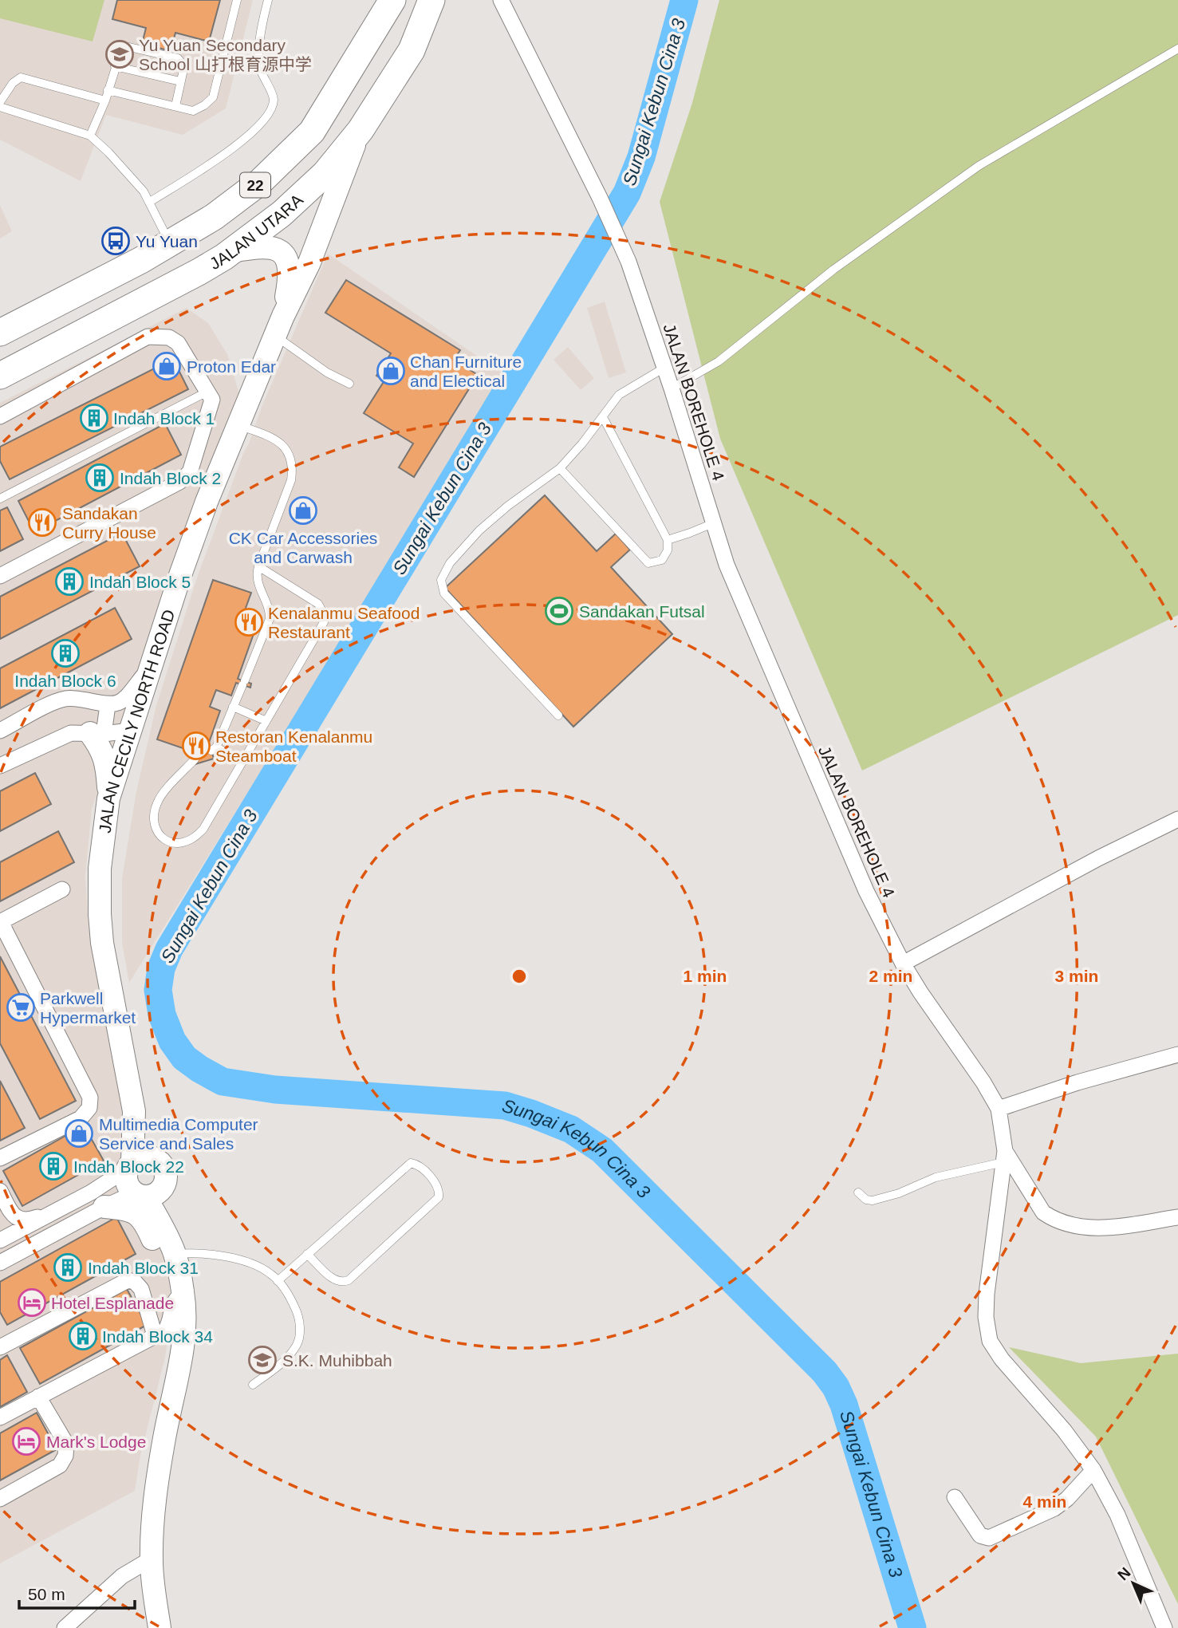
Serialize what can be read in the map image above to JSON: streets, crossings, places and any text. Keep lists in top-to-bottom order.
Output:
{
  "streets": {
    "highway": ["22", "JALAN UTARA"],
    "main road": ["JALAN CECILY NORTH ROAD"],
    "street": ["JALAN BOREHOLE 4"]
  },
  "crossings": [
    ["JALAN UTARA", "JALAN CECILY NORTH ROAD"]
  ],
  "water": ["Sungai Kebun Cina 3"],
  "places": {
    "school or university": ["Yu Yuan Secondary School 山打根育源中学", "S.K. Muhibbah"],
    "bus stop": ["Yu Yuan"],
    "shop": [
      "Proton Edar",
      "Chan Furniture and Electical",
      "CK Car Accessories and Carwash",
      "Multimedia Computer Service and Sales"
    ],
    "building": [
      "Indah Block 1",
      "Indah Block 2",
      "Indah Block 5",
      "Indah Block 6",
      "Indah Block 22",
      "Indah Block 31",
      "Indah Block 34"
    ],
    "restaurant": ["Sandakan Curry House", "Kenalanmu Seafood Restaurant", "Restoran Kenalanmu Steamboat"],
    "sports": ["Sandakan Futsal"],
    "supermarket": ["Parkwell Hypermarket"],
    "hotel": ["Hotel Esplanade", "Mark's Lodge"]
  },
  "scale_bar": "50 m",
  "north": "top left",
  "rings": [
    "1 min",
    "2 min",
    "3 min",
    "4 min"
  ]
}
